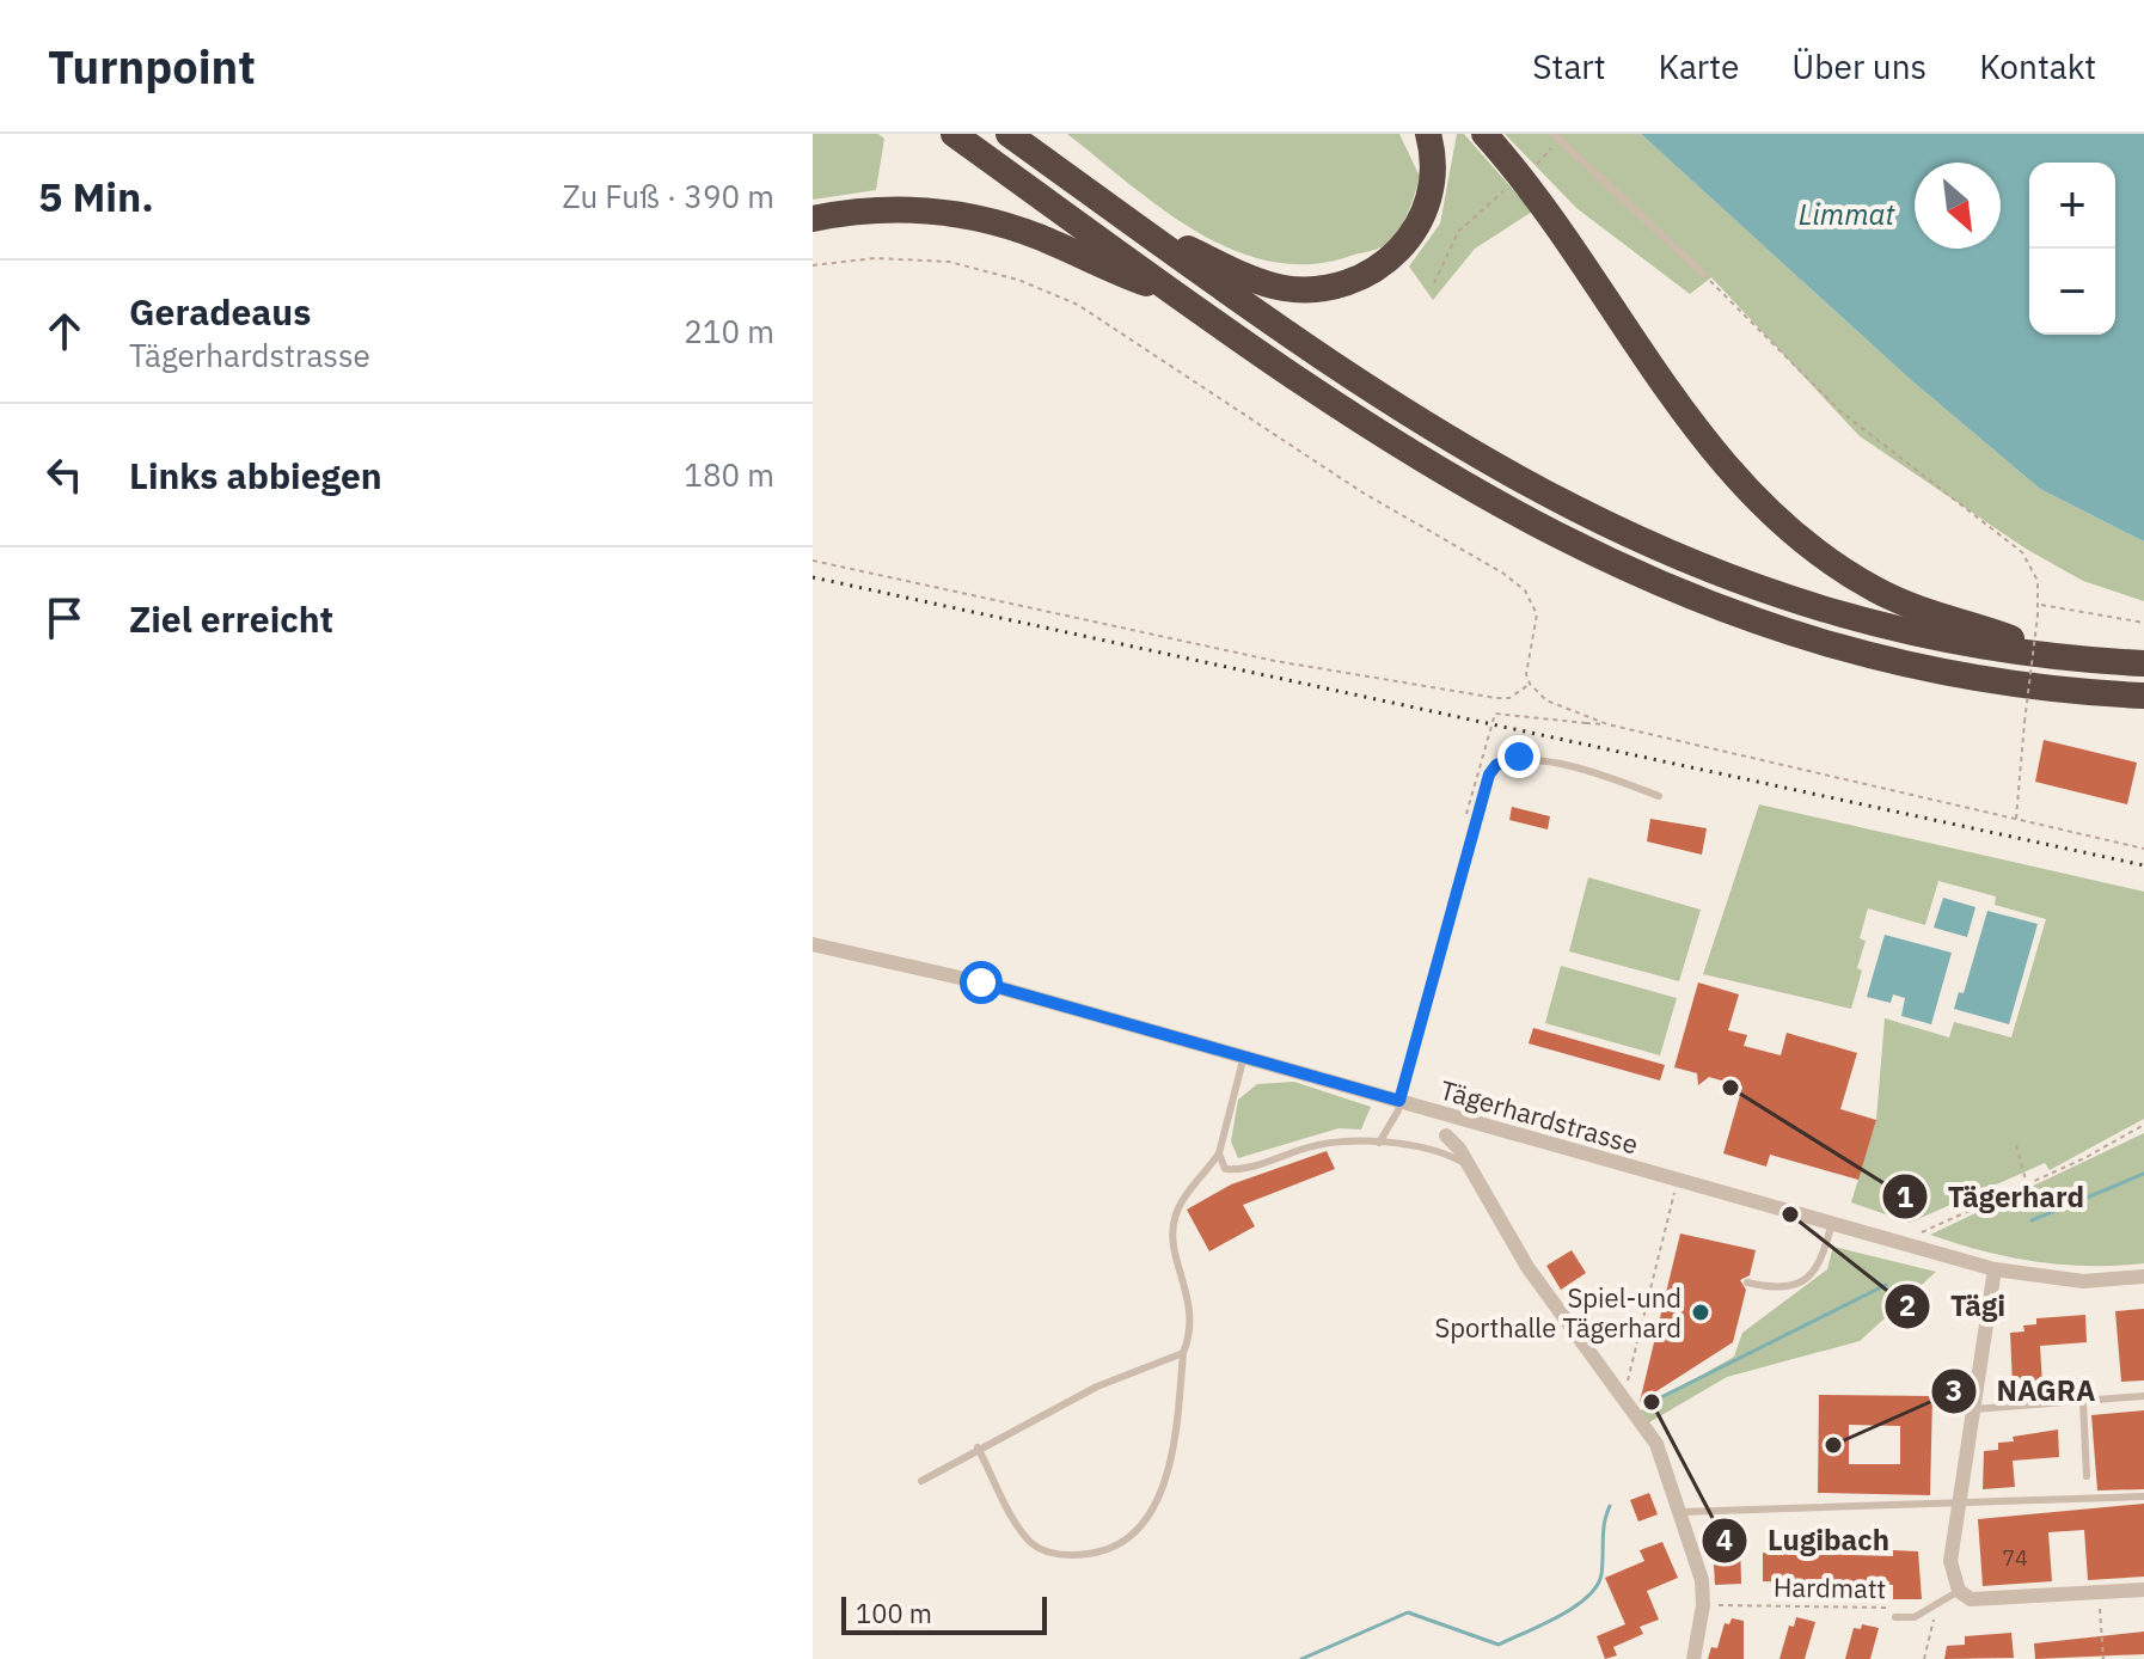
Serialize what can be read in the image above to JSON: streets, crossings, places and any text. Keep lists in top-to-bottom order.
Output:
{
  "streets": {
    "street": ["Tägerhardstrasse"],
    "path": ["Hardmatt"]
  },
  "water": ["Limmat"],
  "places": [
    "Tägerhard",
    "Tägi",
    "Spiel-und Sporthalle Tägerhard",
    "Lugibach",
    "NAGRA"
  ],
  "house_numbers": ["74"],
  "scale_bar": "100 m",
  "north": "bottom right",
  "page": {
    "header": "Turnpoint",
    "nav": [
      "Start",
      "Karte",
      "Über uns",
      "Kontakt"
    ],
    "heading": ["5 Min.", "Zu Fuß · 390 m"],
    "map_buttons": ["+", "−"],
    "list": [
      ["Geradeaus", "Tägerhardstrasse", "210 m"],
      ["Links abbiegen", "180 m"],
      "Ziel erreicht"
    ],
    "scale": "100 m"
  }
}
